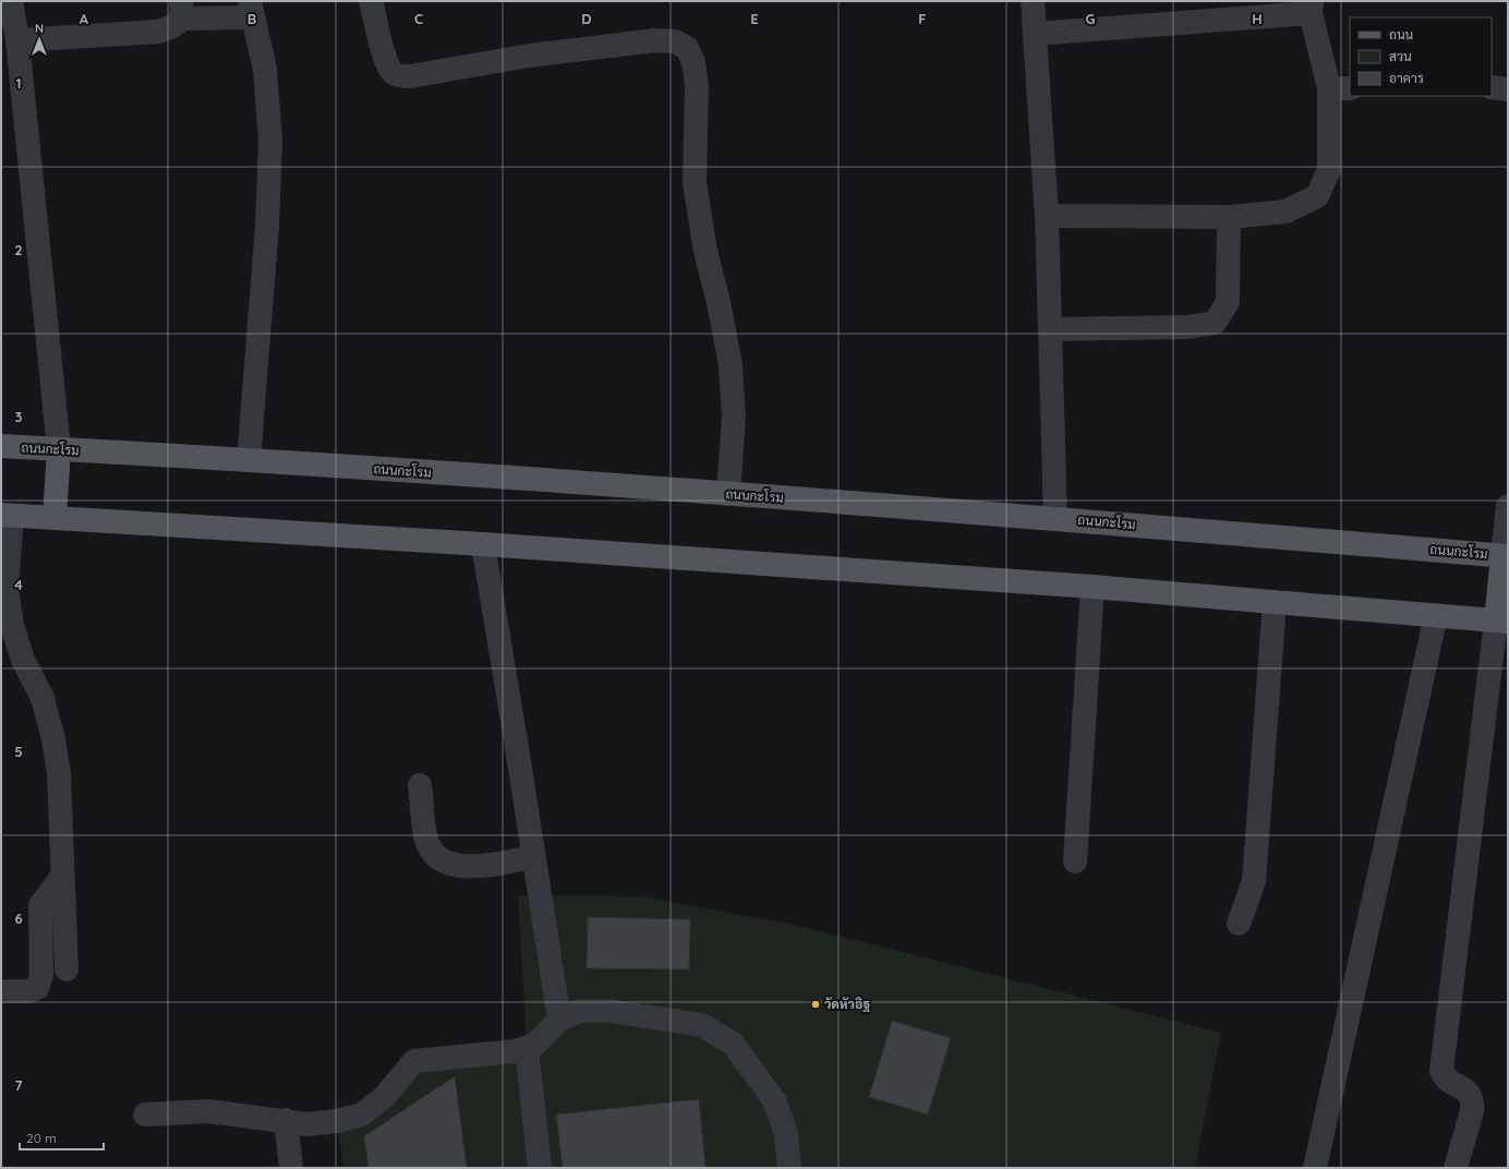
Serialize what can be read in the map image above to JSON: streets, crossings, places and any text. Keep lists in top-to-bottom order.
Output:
{
  "streets": {
    "main road": ["ถนนกะโรม"]
  },
  "places": ["วัดหัวอิฐ"],
  "legend": ["ถนน", "สวน", "อาคาร"],
  "scale_bar": "20 m",
  "north": "top",
  "grid": {
    "columns": [
      "A",
      "B",
      "C",
      "D",
      "E",
      "F",
      "G",
      "H"
    ],
    "rows": [
      "1",
      "2",
      "3",
      "4",
      "5",
      "6",
      "7"
    ]
  }
}
